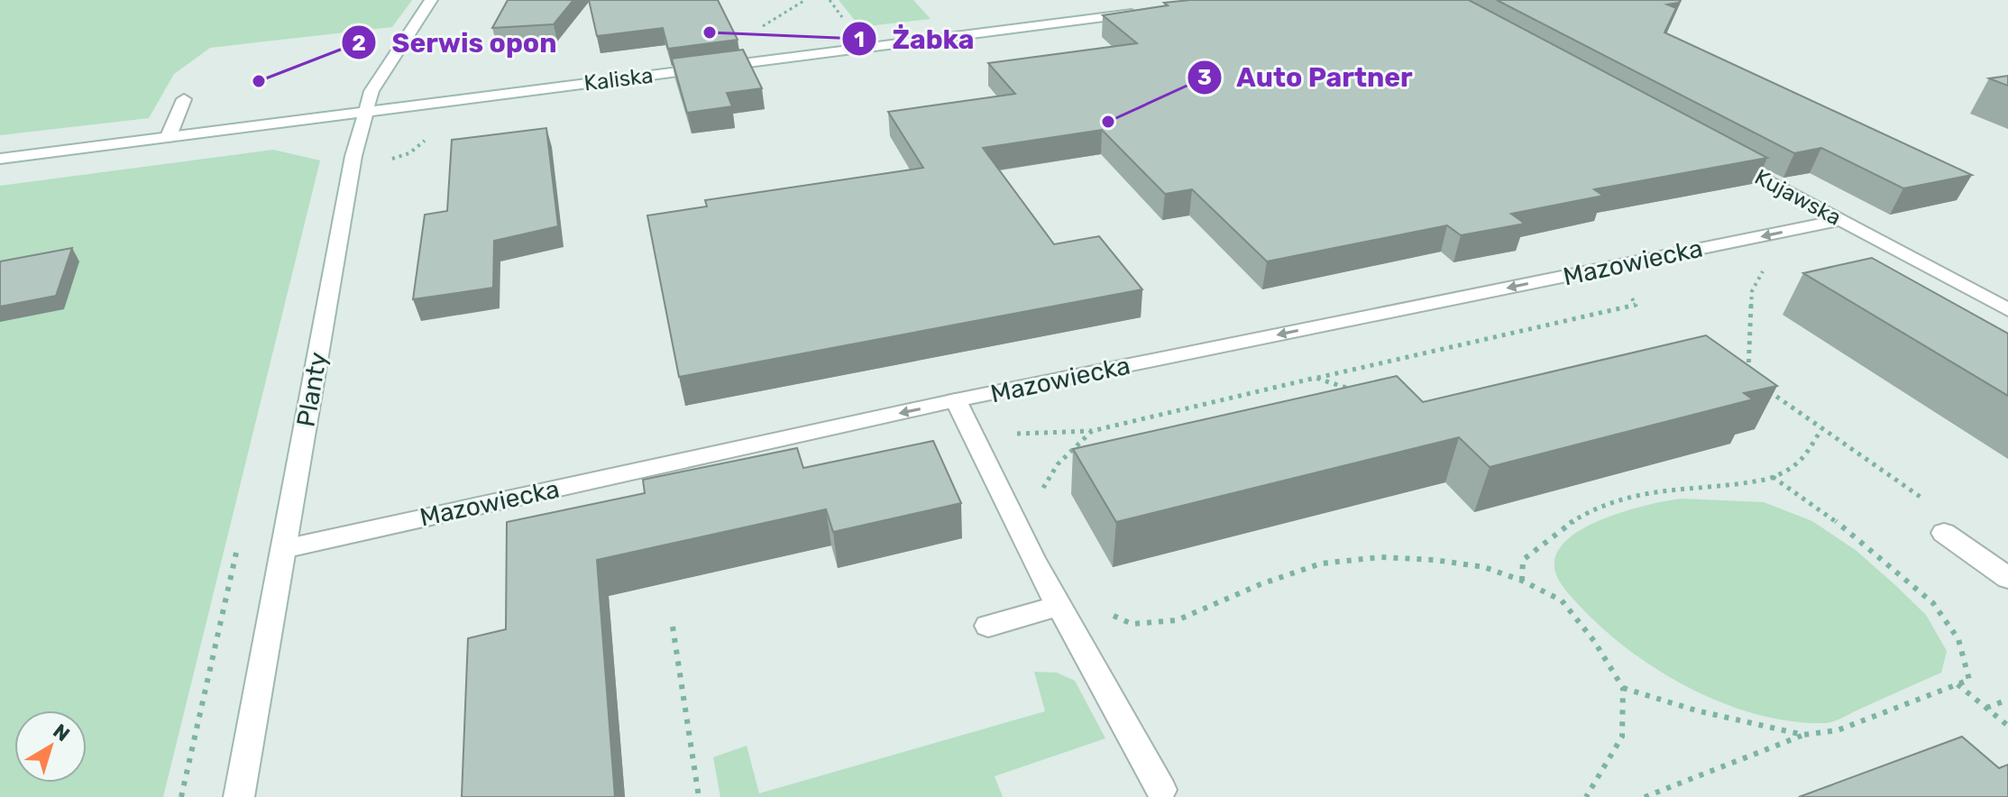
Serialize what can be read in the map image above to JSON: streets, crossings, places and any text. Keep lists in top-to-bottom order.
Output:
{
  "streets": {
    "street": [
      "Kaliska",
      "Kujawska",
      "Mazowiecka",
      "Planty"
    ]
  },
  "crossings": [
    ["Kaliska", "Planty"],
    ["Kujawska", "Mazowiecka"],
    ["Mazowiecka", "Planty"]
  ],
  "one_way": ["Mazowiecka"],
  "places": ["Żabka", "Serwis opon", "Auto Partner"],
  "north": "top right"
}
